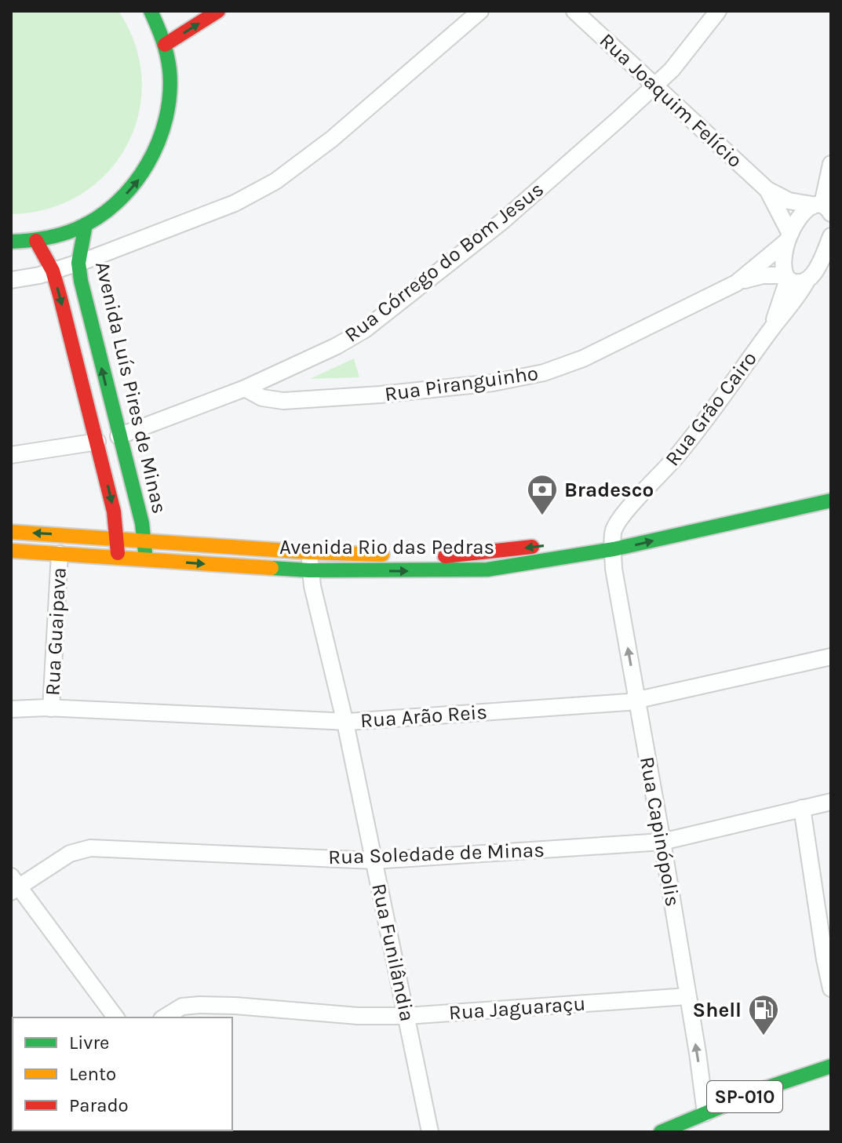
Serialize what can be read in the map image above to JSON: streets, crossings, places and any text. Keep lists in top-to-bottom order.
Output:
{
  "streets": {
    "main road": ["Avenida Luís Pires de Minas", "Avenida Rio das Pedras", "SP-010"],
    "street": [
      "Rua Joaquim Felício",
      "Rua Córrego do Bom Jesus",
      "Rua Piranguinho",
      "Rua Grão Cairo",
      "Rua Guaipava",
      "Rua Arão Reis",
      "Rua Capinópolis",
      "Rua Soledade de Minas",
      "Rua Funilândia",
      "Rua Jaguaraçu"
    ]
  },
  "crossings": [
    ["Rua Joaquim Felício", "Rua Córrego do Bom Jesus"],
    ["Rua Joaquim Felício", "Rua Piranguinho"],
    ["Rua Joaquim Felício", "Rua Grão Cairo"],
    ["Rua Córrego do Bom Jesus", "Rua Piranguinho"],
    ["Rua Córrego do Bom Jesus", "Avenida Luís Pires de Minas"],
    ["Rua Piranguinho", "Rua Grão Cairo"],
    ["Avenida Luís Pires de Minas", "Avenida Rio das Pedras"],
    ["Rua Grão Cairo", "Avenida Rio das Pedras"],
    ["Rua Grão Cairo", "Rua Capinópolis"],
    ["Avenida Rio das Pedras", "Rua Guaipava"],
    ["Avenida Rio das Pedras", "Rua Capinópolis"],
    ["Avenida Rio das Pedras", "Rua Funilândia"],
    ["Rua Guaipava", "Rua Arão Reis"],
    ["Rua Arão Reis", "Rua Capinópolis"],
    ["Rua Arão Reis", "Rua Funilândia"],
    ["Rua Capinópolis", "Rua Soledade de Minas"],
    ["Rua Capinópolis", "Rua Jaguaraçu"],
    ["Rua Capinópolis", "SP-010"],
    ["Rua Soledade de Minas", "Rua Funilândia"],
    ["Rua Funilândia", "Rua Jaguaraçu"]
  ],
  "one_way": ["Rua Capinópolis"],
  "places": {
    "bank": ["Bradesco"],
    "fuel station": ["Shell"]
  },
  "legend": ["Livre", "Lento", "Parado"]
}
